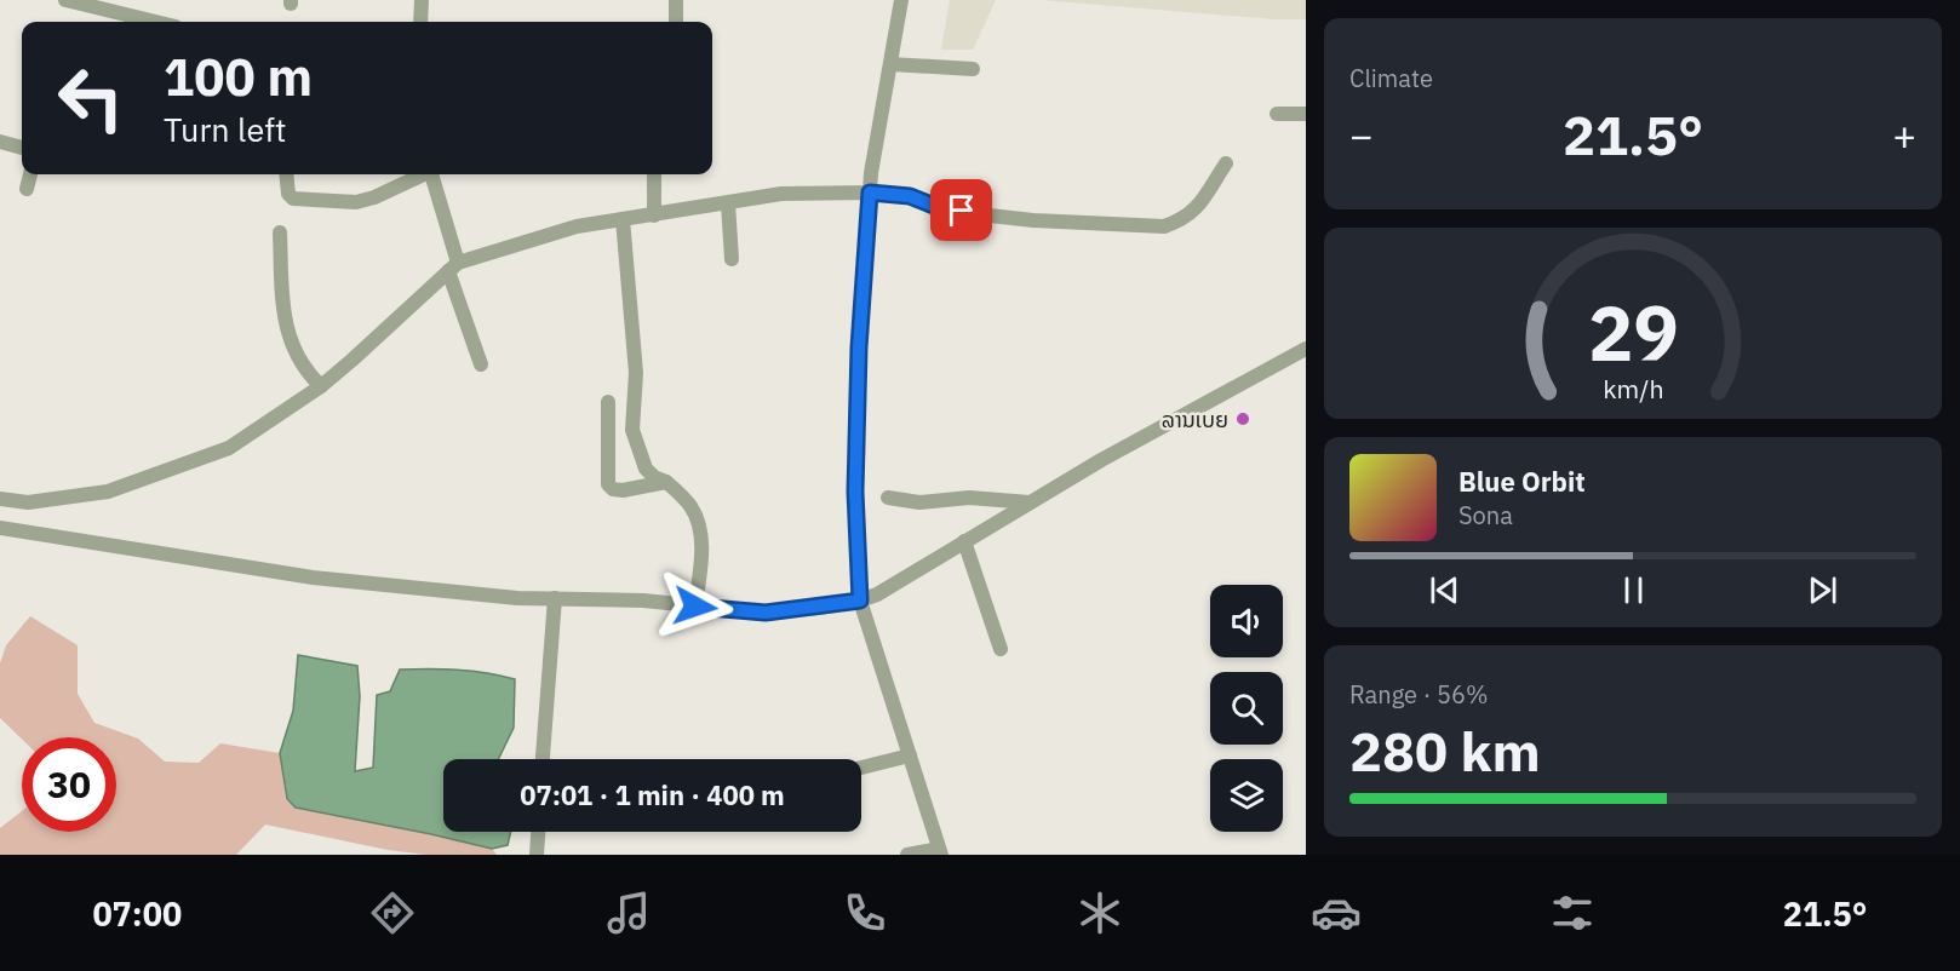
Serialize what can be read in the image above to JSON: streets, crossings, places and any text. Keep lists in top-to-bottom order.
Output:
{
  "places": ["ລານເບຍ"],
  "page": {
    "tile": [
      "Climate",
      ["Range · 56%", "280 km"]
    ],
    "turn": ["100 m", "Turn left"],
    "heat": ["−", "21.5°", "+"],
    "song": ["Blue Orbit", "Sona"],
    "limit": "30",
    "trip": "07:01 · 1 min · 400 m",
    "tabs": ["07:00", "21.5°"],
    "gauge": ["29", "km/h"]
  }
}
